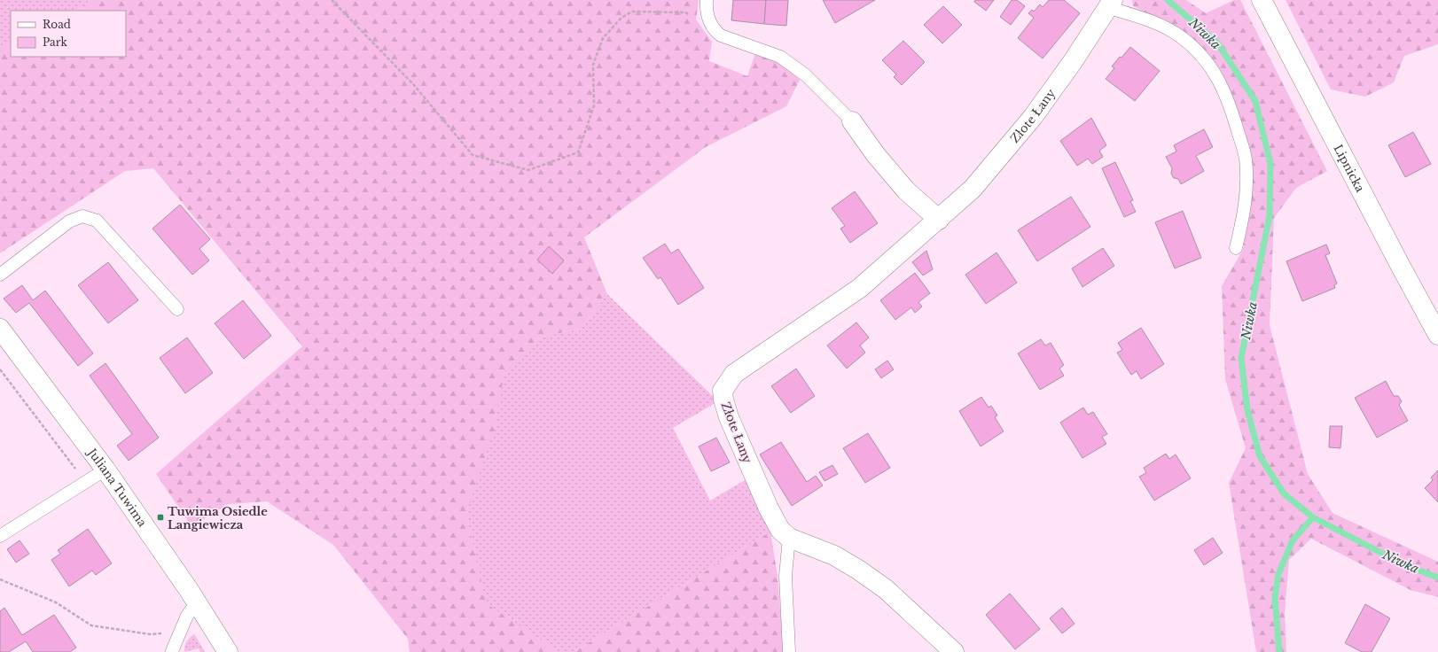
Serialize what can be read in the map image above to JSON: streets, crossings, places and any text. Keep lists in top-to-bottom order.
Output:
{
  "streets": {
    "street": ["Złote Łany", "Lipnicka", "Juliana Tuwima"]
  },
  "water": ["Niwka"],
  "places": {
    "transit": ["Tuwima Osiedle Langiewicza"]
  },
  "legend": ["Road", "Park"]
}
